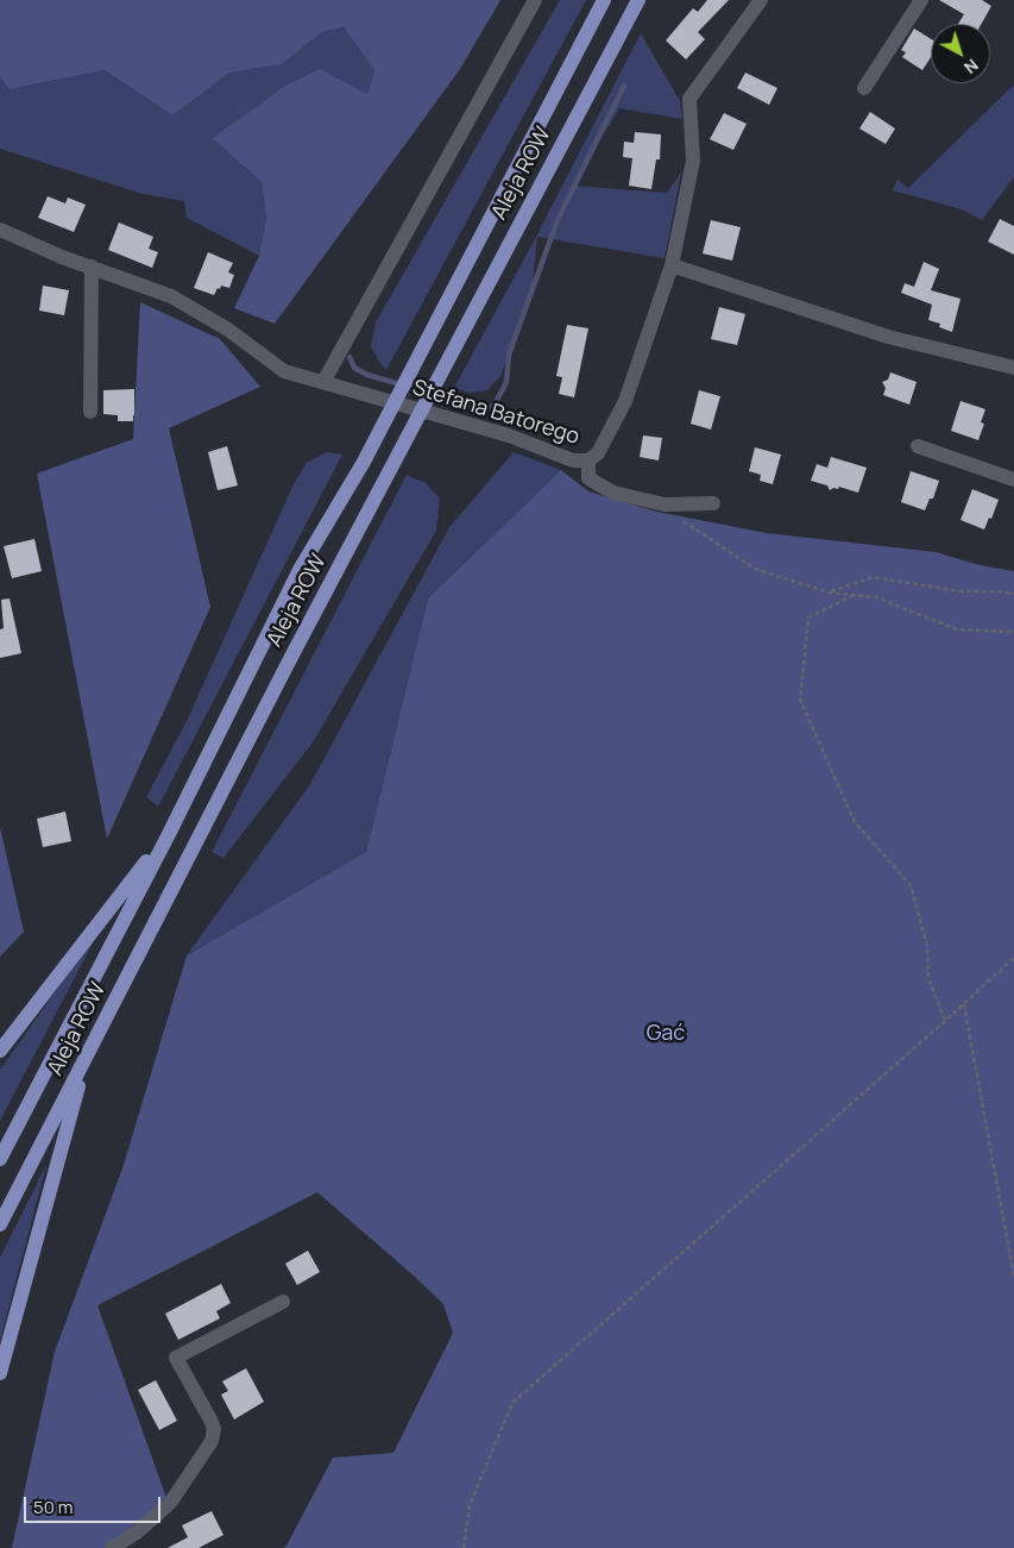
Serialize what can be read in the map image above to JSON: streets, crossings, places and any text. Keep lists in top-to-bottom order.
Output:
{
  "streets": {
    "main road": ["Aleja ROW"],
    "street": ["Stefana Batorego"]
  },
  "parks": ["Gać"],
  "scale_bar": "50 m",
  "north": "bottom right"
}
